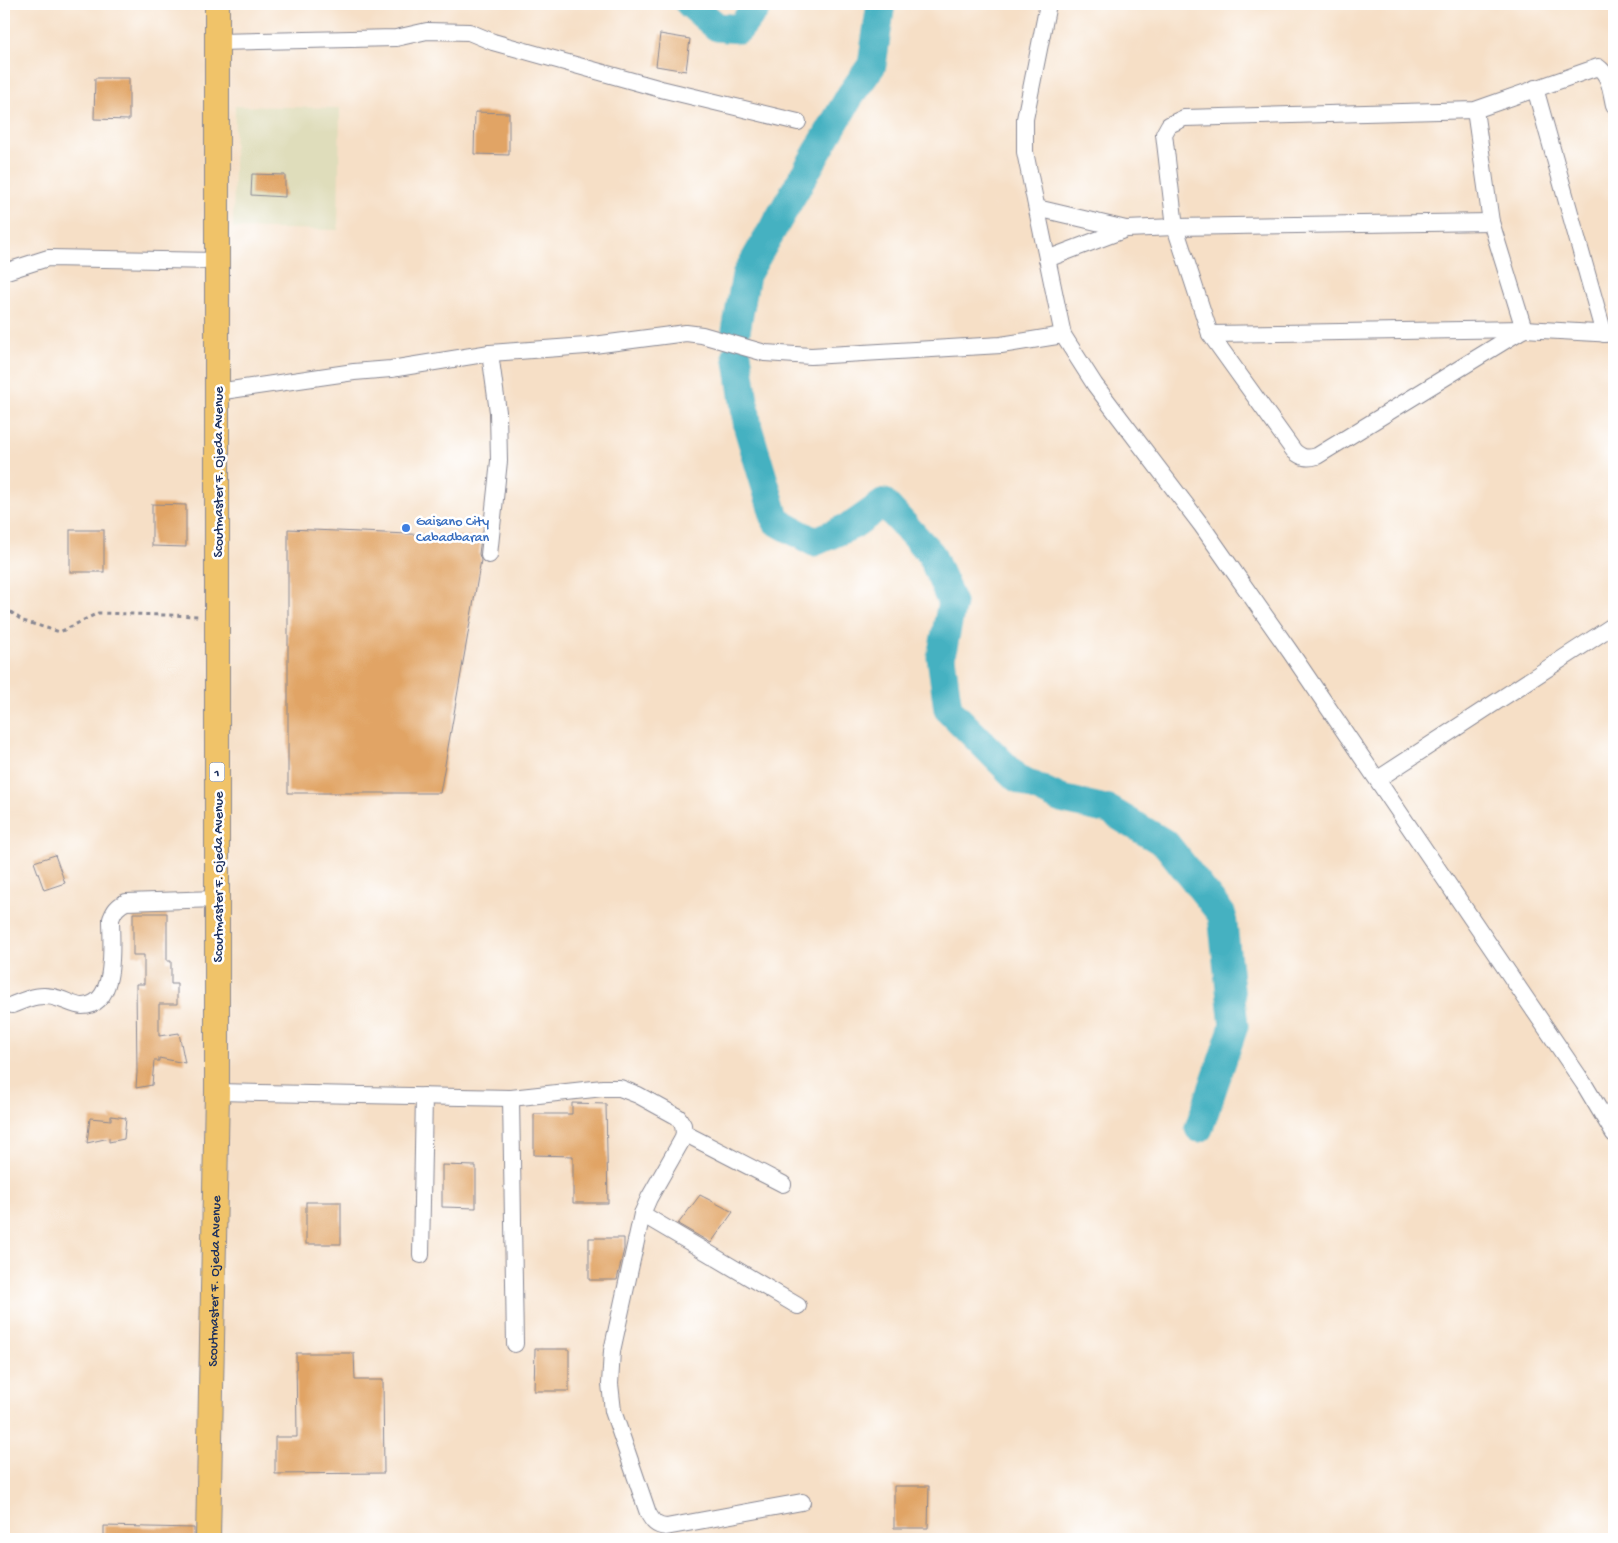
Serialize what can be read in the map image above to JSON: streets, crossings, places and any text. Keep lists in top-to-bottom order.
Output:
{
  "streets": {
    "highway": ["Scoutmaster F. Ojeda Avenue", "1"]
  },
  "places": ["Gaisano City Cabadbaran"]
}
